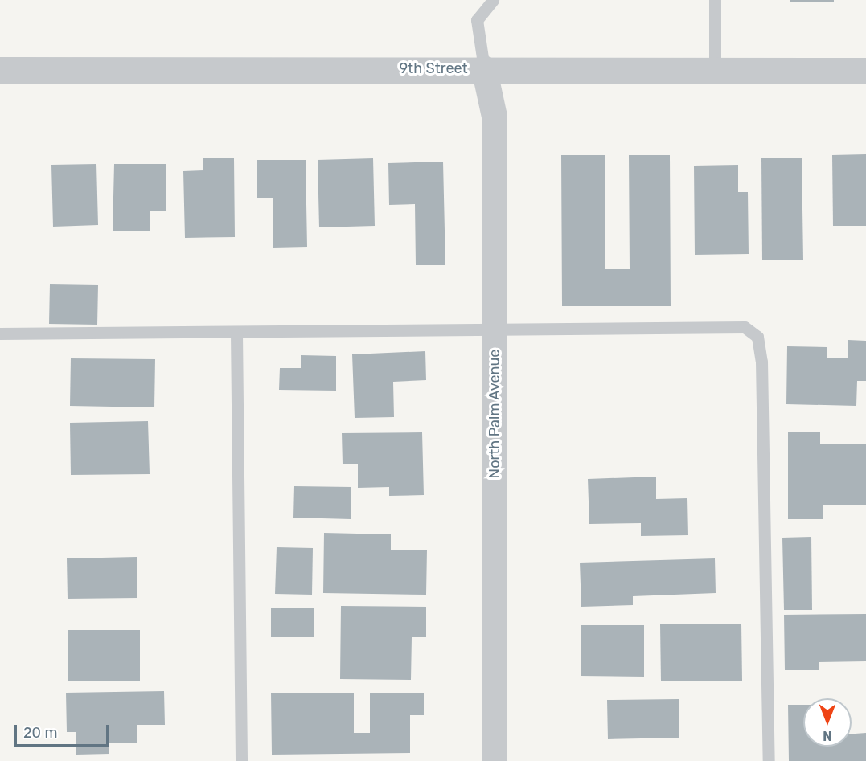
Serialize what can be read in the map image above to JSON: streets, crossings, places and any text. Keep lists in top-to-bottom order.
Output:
{
  "streets": {
    "street": ["9th Street", "North Palm Avenue"]
  },
  "crossings": [
    ["9th Street", "North Palm Avenue"]
  ],
  "scale_bar": "20 m",
  "north": "bottom"
}
